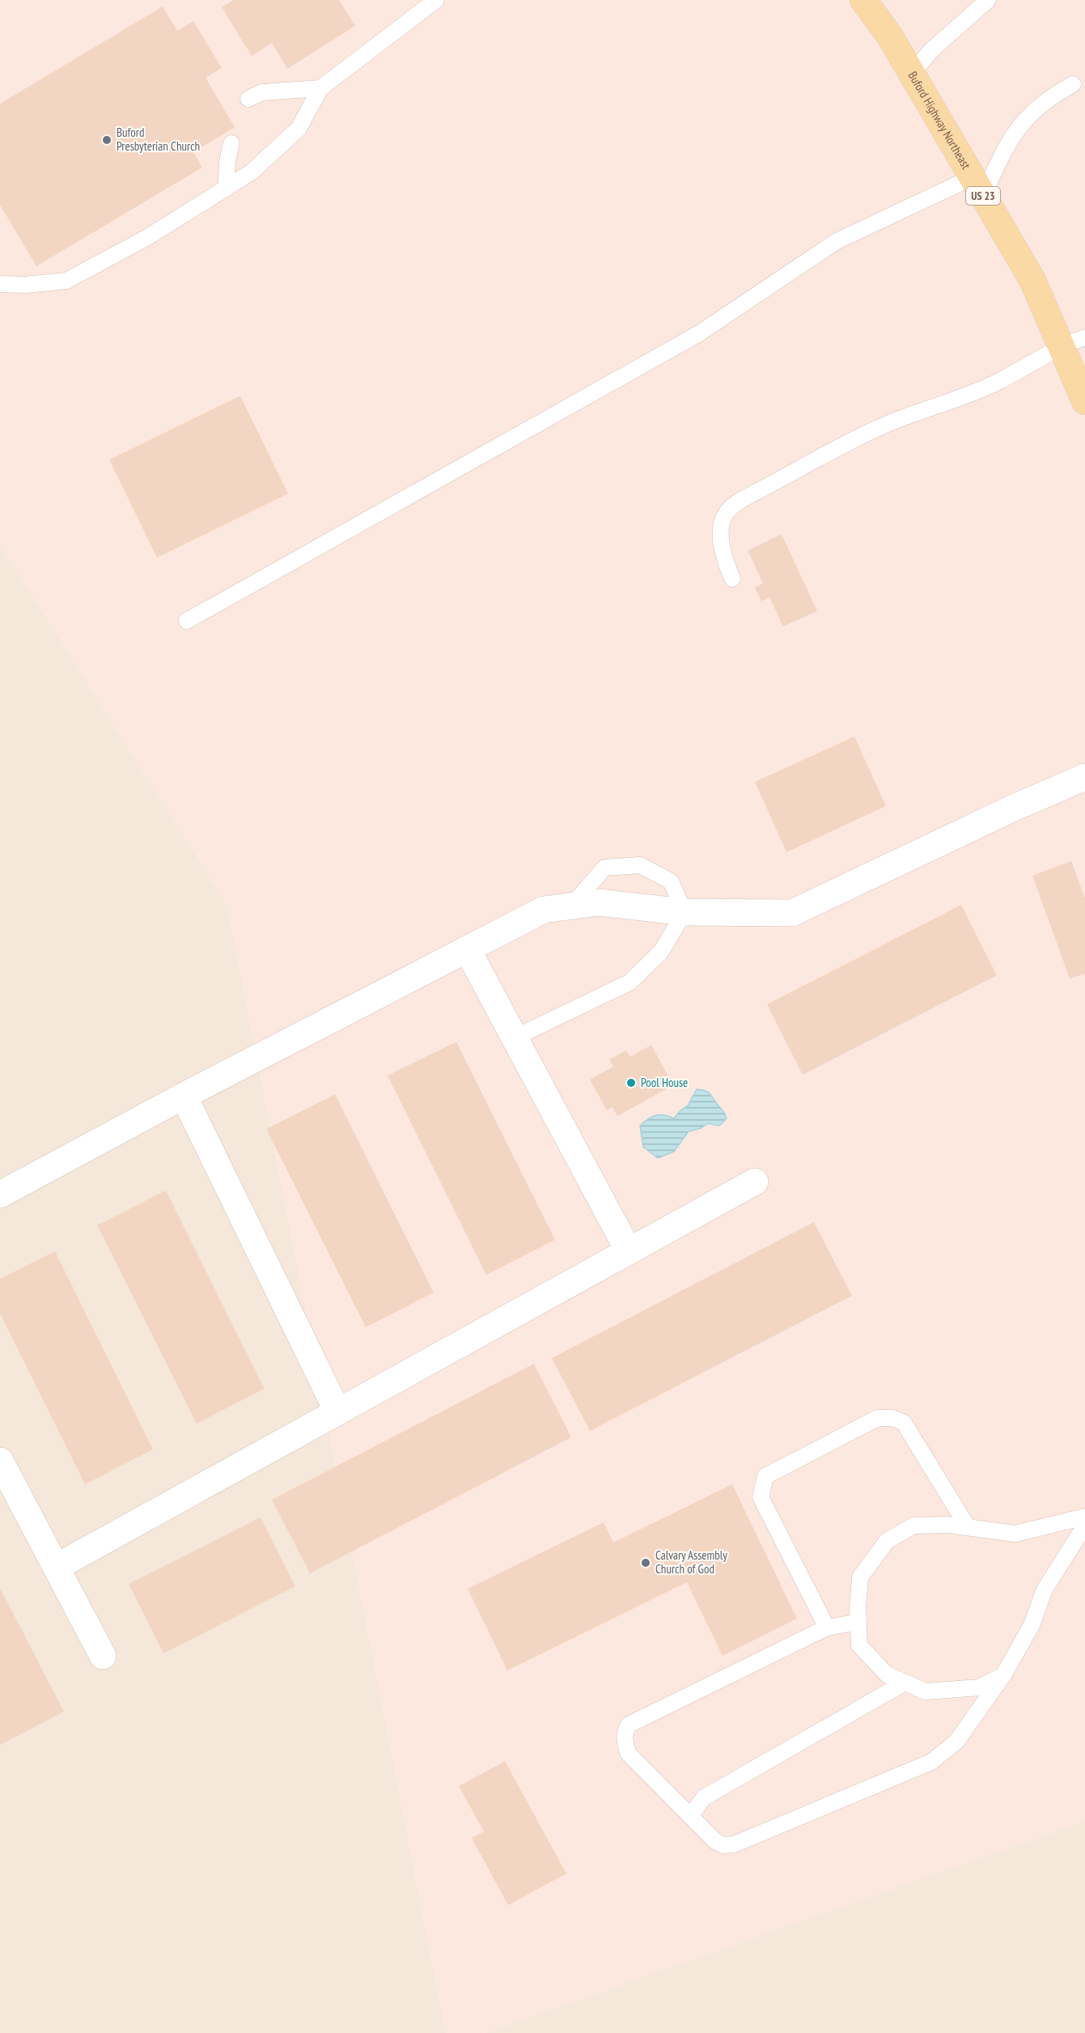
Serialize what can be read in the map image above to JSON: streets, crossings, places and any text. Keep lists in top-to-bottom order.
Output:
{
  "streets": {
    "main road": ["Buford Highway Northeast", "US 23"]
  },
  "places": ["Buford Presbyterian Church", "Pool House", "Calvary Assembly Church of God"]
}
